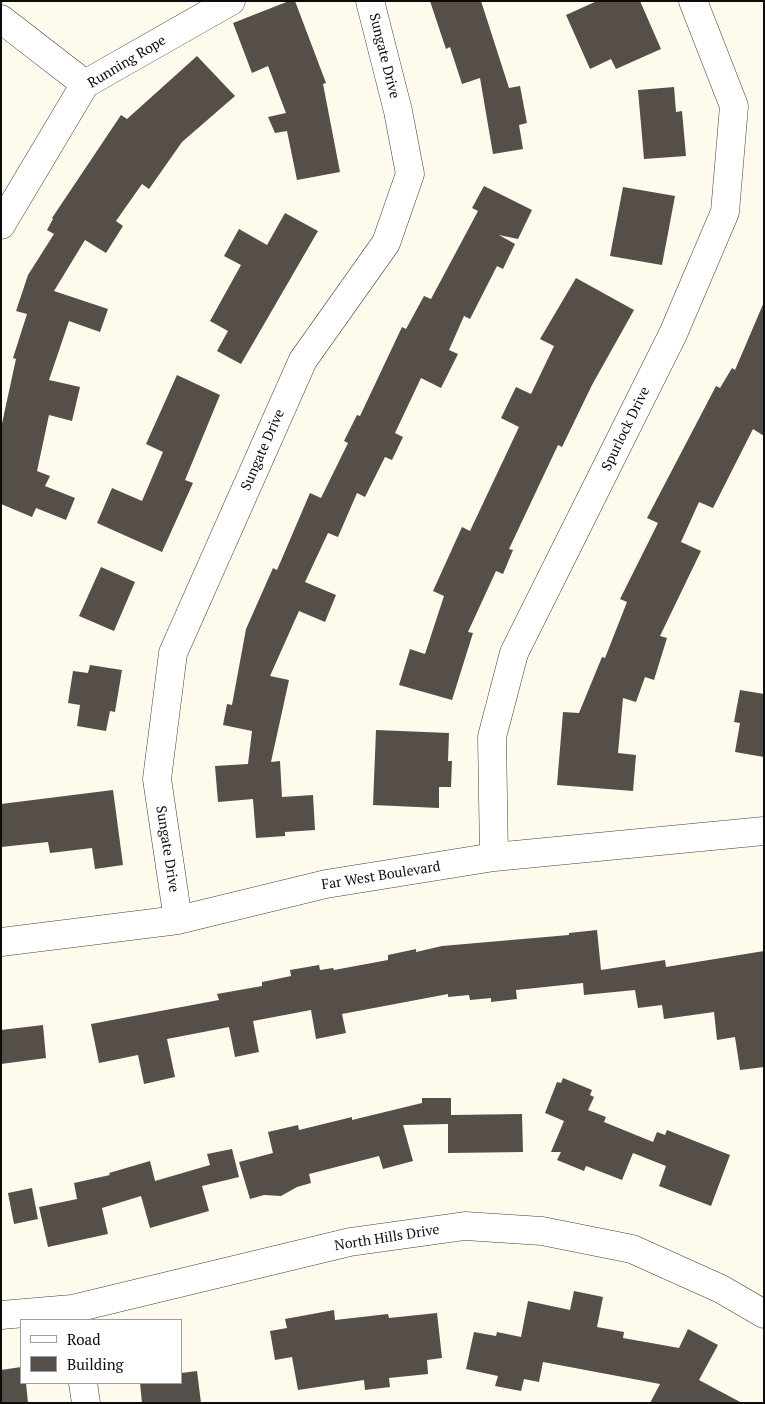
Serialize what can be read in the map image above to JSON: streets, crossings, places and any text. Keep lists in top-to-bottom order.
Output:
{
  "streets": {
    "street": [
      "Sungate Drive",
      "Running Rope",
      "Spurlock Drive",
      "Far West Boulevard",
      "North Hills Drive"
    ]
  },
  "crossings": [
    ["Sungate Drive", "Far West Boulevard"],
    ["Spurlock Drive", "Far West Boulevard"]
  ],
  "legend": ["Road", "Building"]
}
